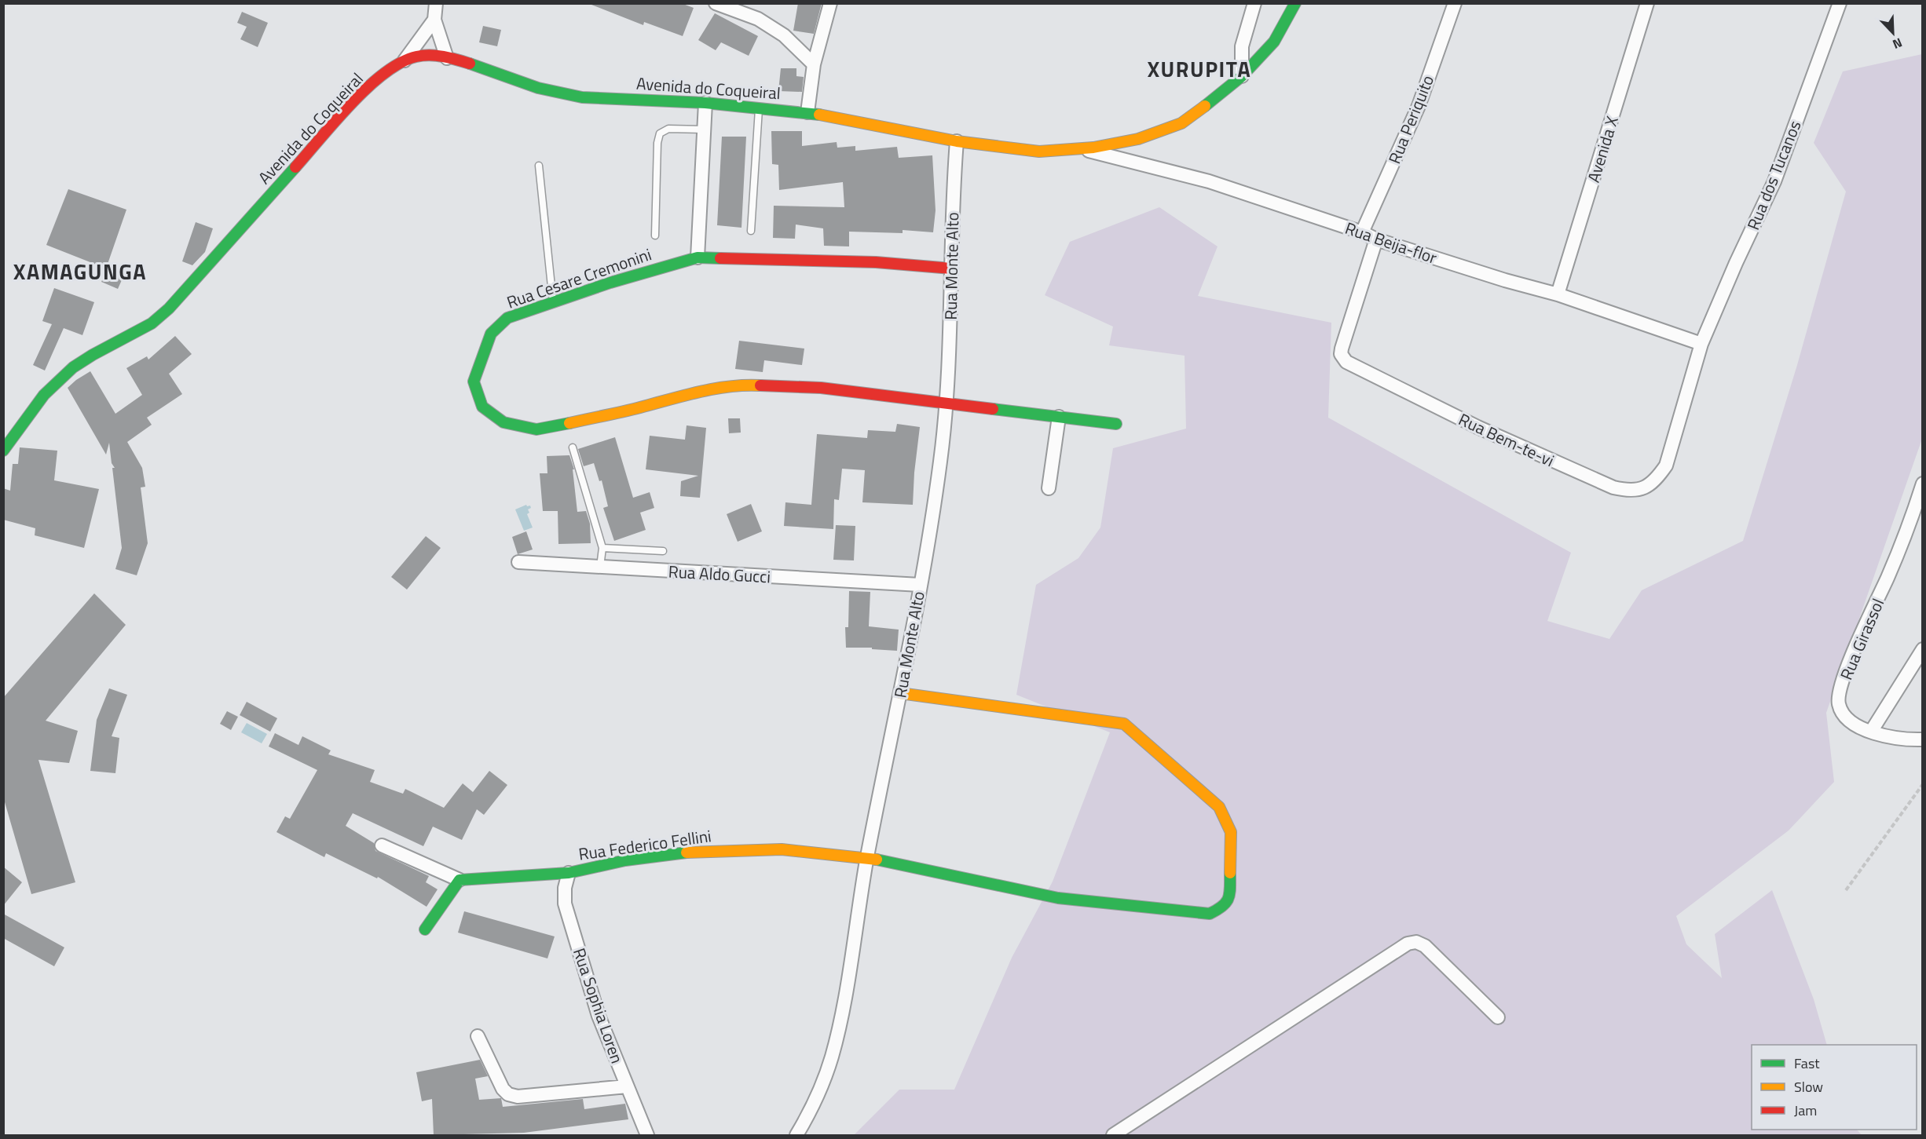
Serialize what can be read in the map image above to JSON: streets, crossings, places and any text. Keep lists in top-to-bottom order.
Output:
{
  "streets": {
    "street": [
      "Avenida do Coqueiral",
      "Rua Periquito",
      "Avenida X",
      "Rua dos Tucanos",
      "Rua Beija-flor",
      "Rua Monte Alto",
      "Rua Cesare Cremonini",
      "Rua Bem-te-vi",
      "Rua Aldo Gucci",
      "Rua Girassol",
      "Rua Federico Fellini",
      "Rua Sophia Loren"
    ]
  },
  "crossings": [
    ["Avenida do Coqueiral", "Rua Beija-flor"],
    ["Avenida do Coqueiral", "Rua Monte Alto"],
    ["Rua Periquito", "Rua Beija-flor"],
    ["Avenida X", "Rua Beija-flor"],
    ["Rua dos Tucanos", "Rua Beija-flor"],
    ["Rua dos Tucanos", "Rua Bem-te-vi"],
    ["Rua Beija-flor", "Rua Bem-te-vi"],
    ["Rua Monte Alto", "Rua Cesare Cremonini"],
    ["Rua Monte Alto", "Rua Aldo Gucci"],
    ["Rua Monte Alto", "Rua Federico Fellini"],
    ["Rua Federico Fellini", "Rua Sophia Loren"]
  ],
  "districts": ["XURUPITA", "XAMAGUNGA"],
  "legend": ["Fast", "Slow", "Jam"],
  "north": "bottom right"
}
